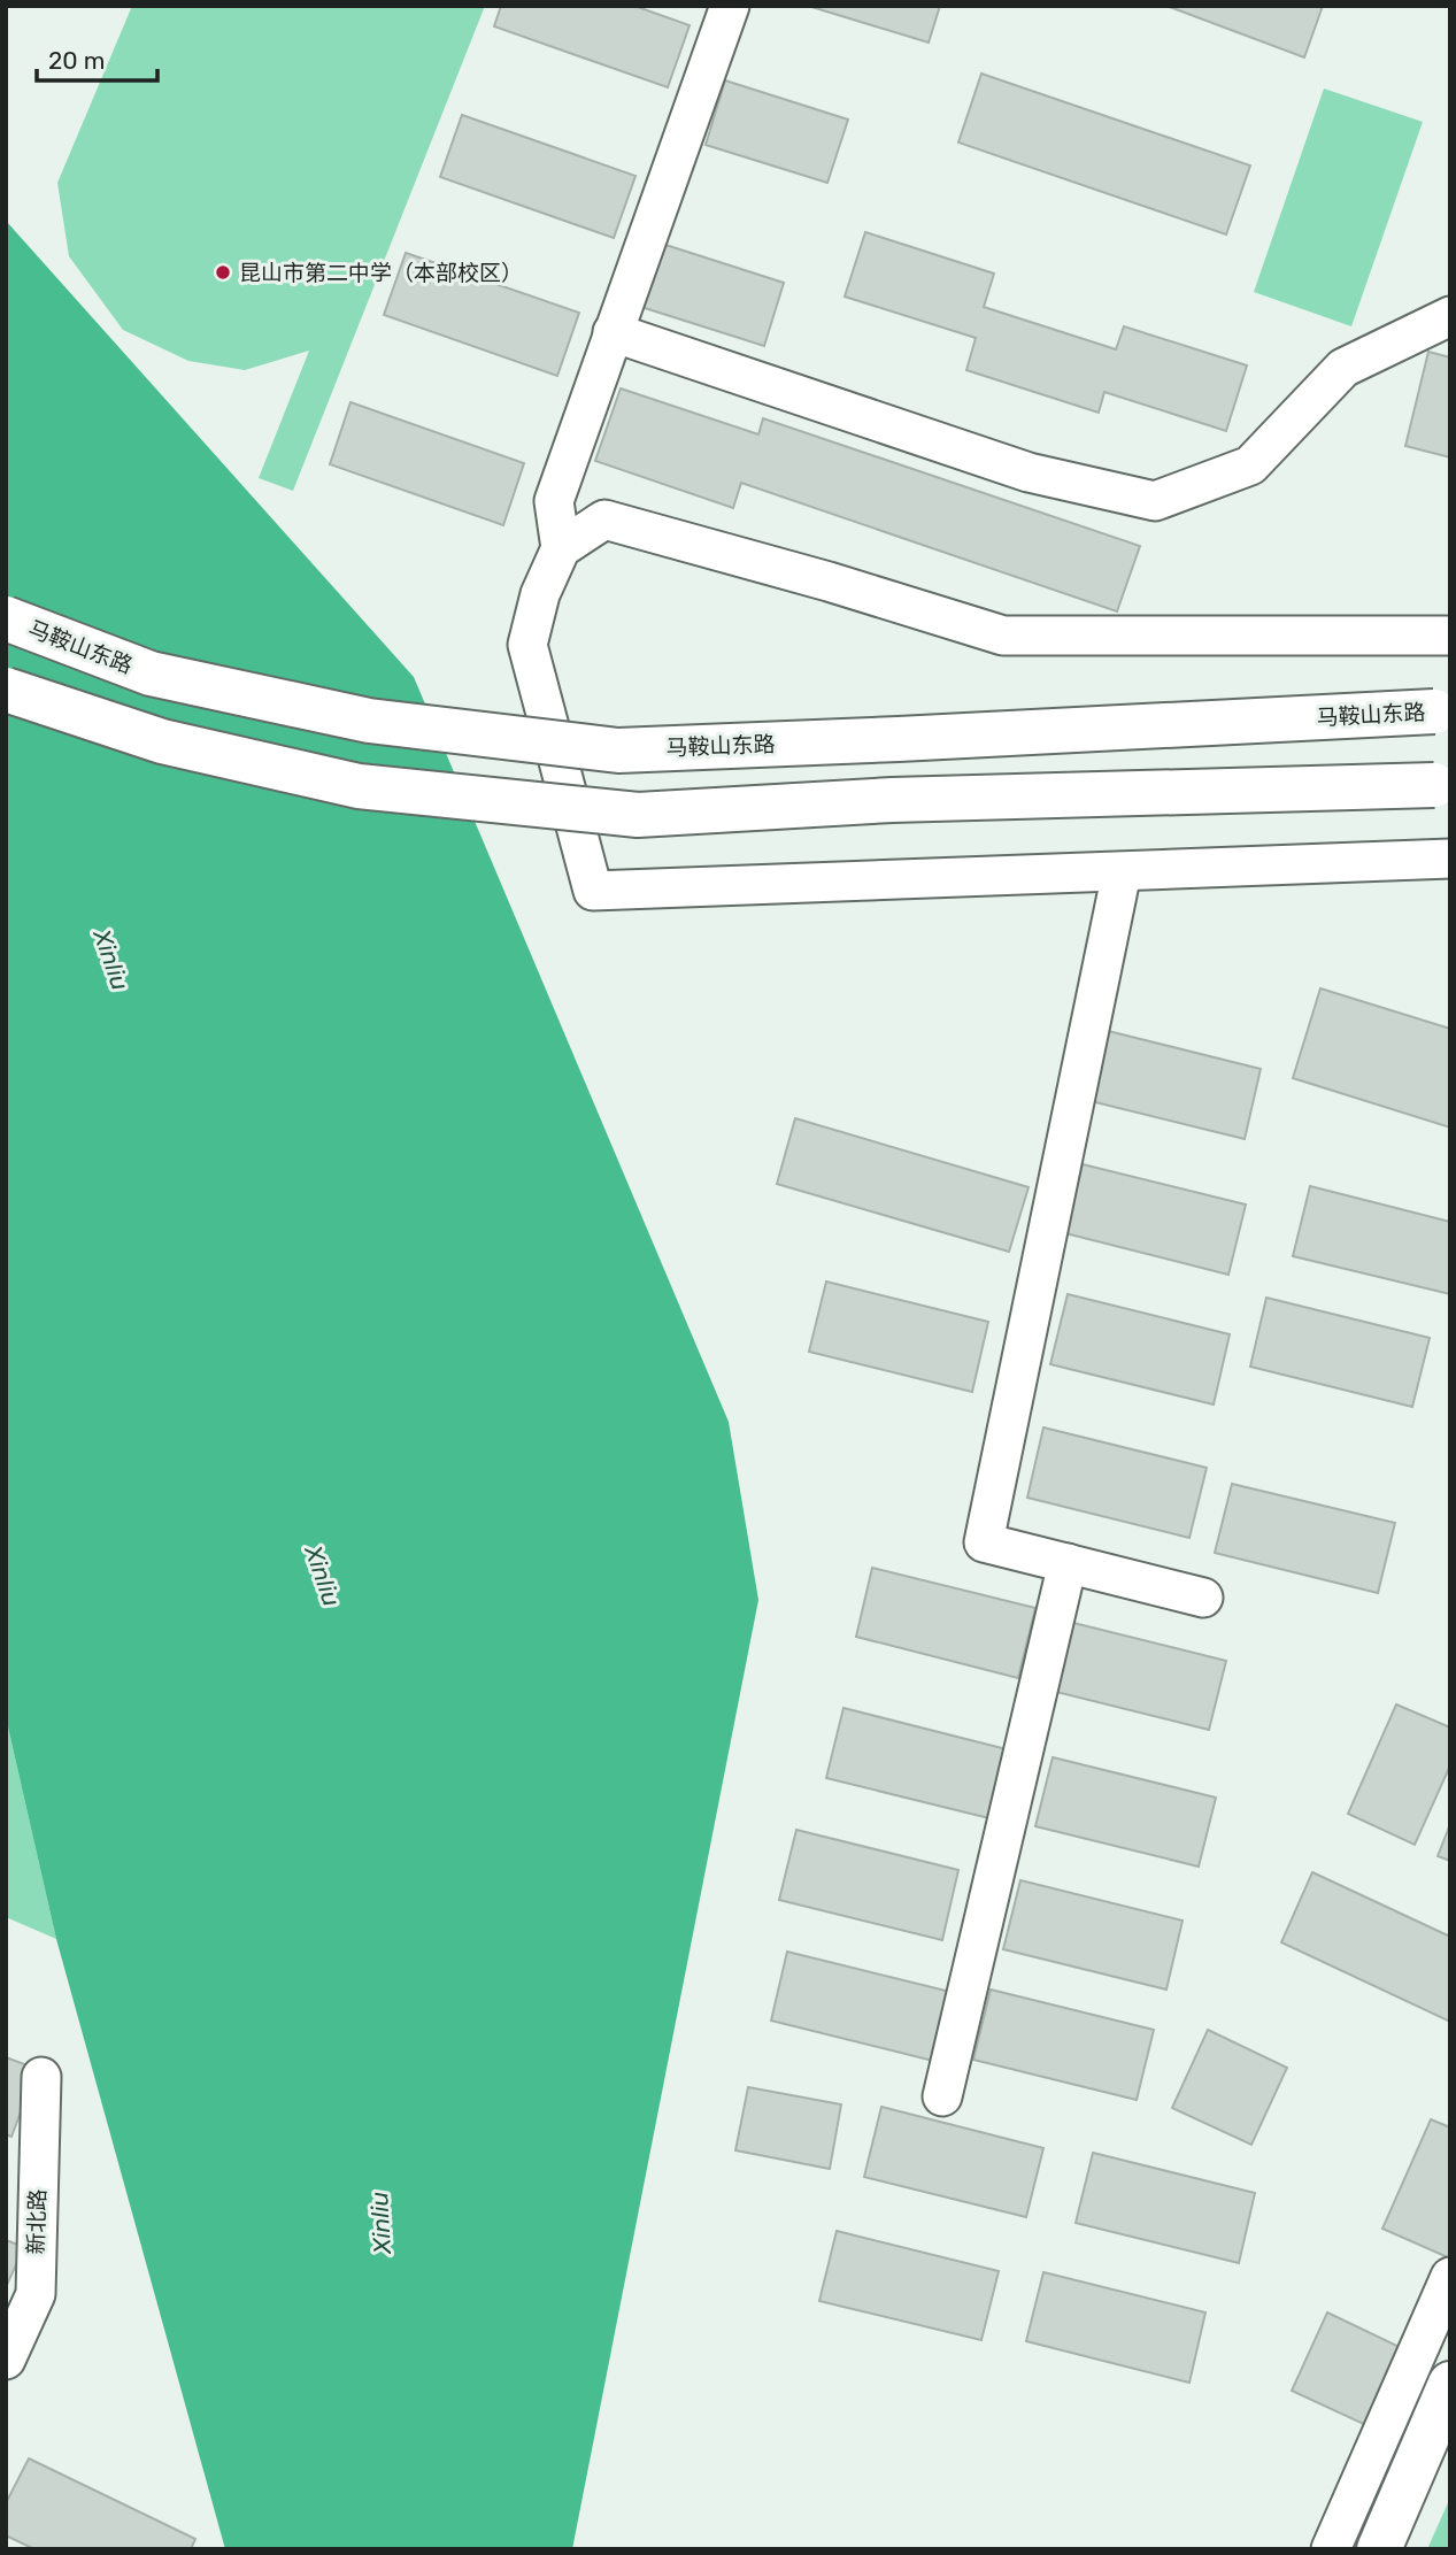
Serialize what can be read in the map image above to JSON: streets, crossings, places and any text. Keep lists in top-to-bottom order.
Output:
{
  "streets": {
    "main road": ["马鞍山东路"],
    "street": ["新北路"]
  },
  "water": ["Xinliu"],
  "places": ["昆山市第二中学（本部校区）"],
  "scale_bar": "20 m"
}
